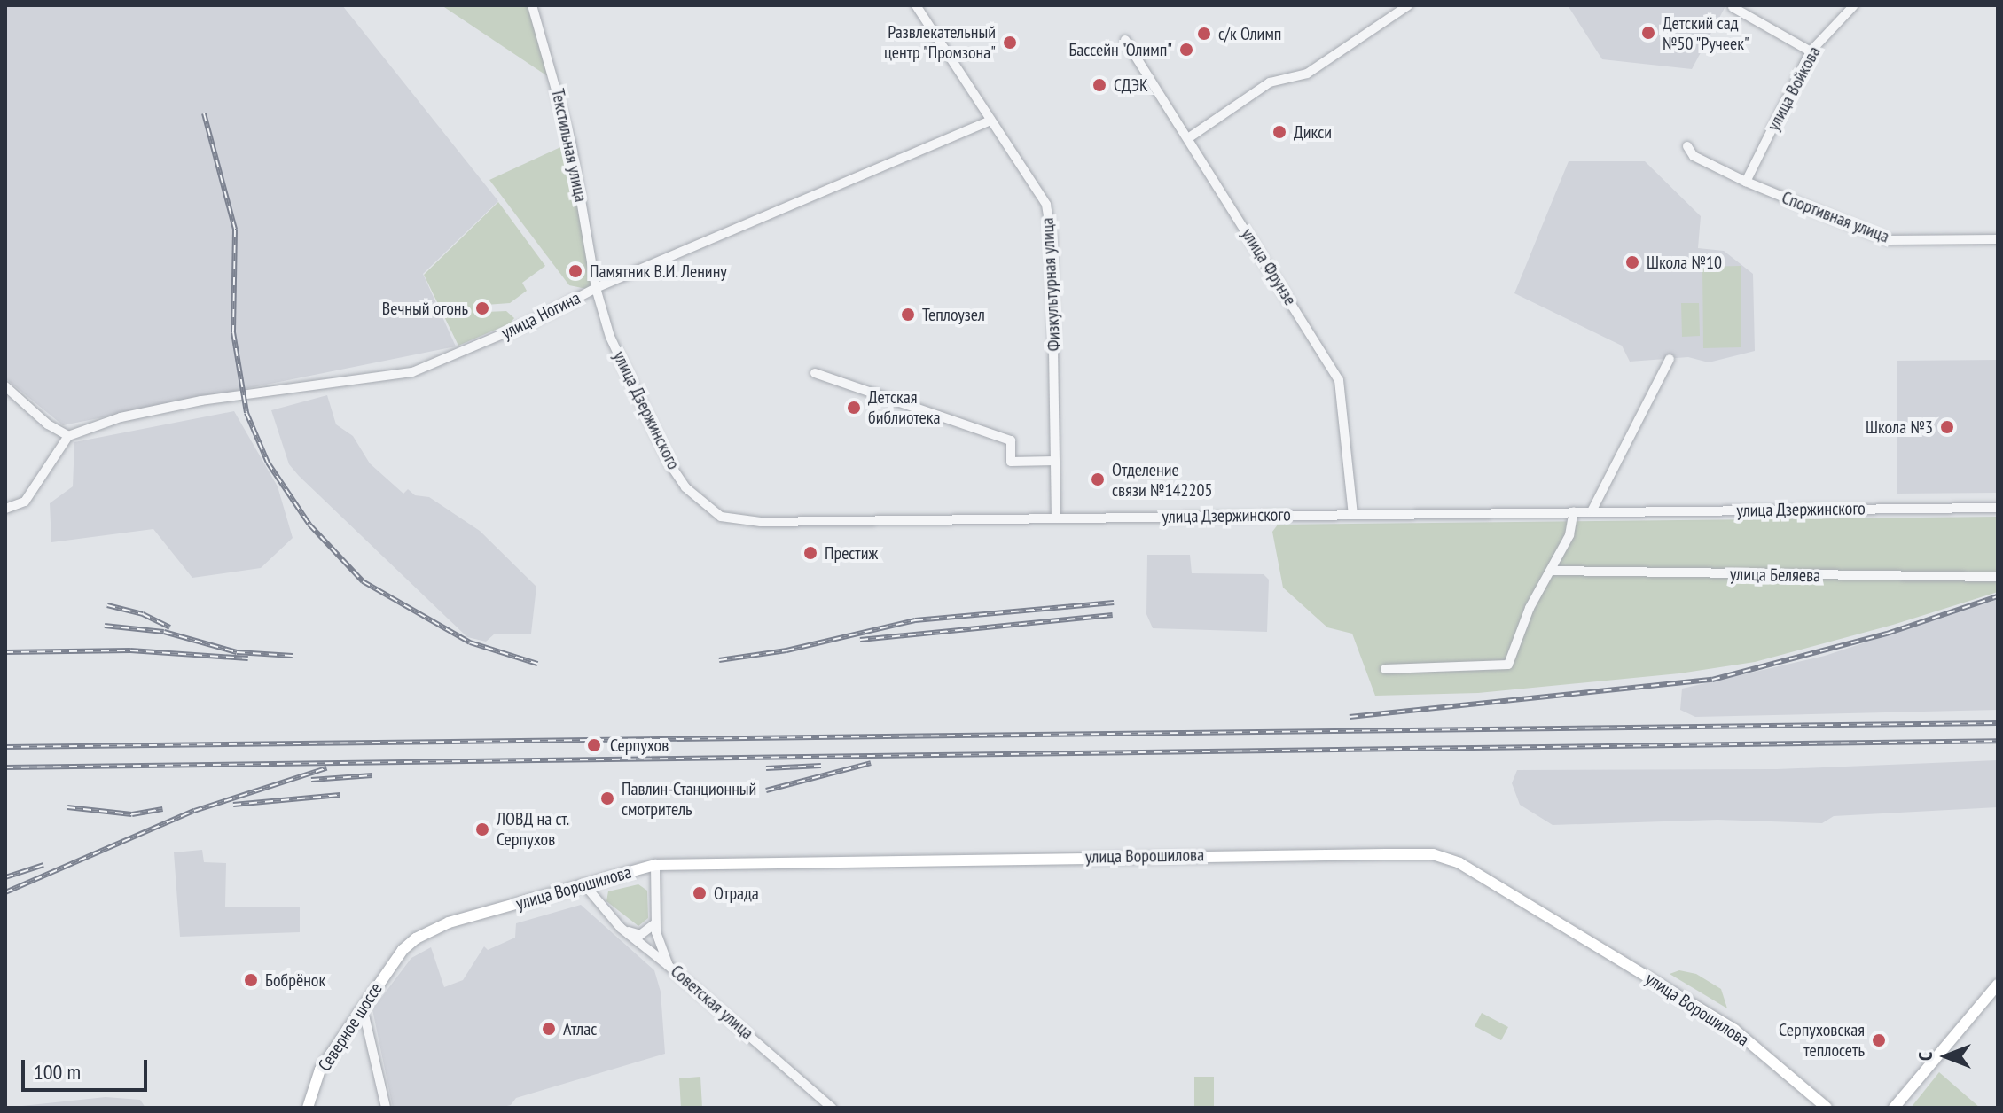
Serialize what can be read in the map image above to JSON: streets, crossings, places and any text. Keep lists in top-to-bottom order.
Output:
{
  "streets": {
    "main road": ["улица Ворошилова", "Северное шоссе"],
    "street": [
      "улица Войкова",
      "Текстильная улица",
      "Спортивная улица",
      "улица Фрунзе",
      "Физкультурная улица",
      "улица Ногина",
      "улица Дзержинского",
      "улица Беляева",
      "Советская улица"
    ]
  },
  "crossings": [
    ["улица Войкова", "Спортивная улица"],
    ["Текстильная улица", "улица Ногина"],
    ["Текстильная улица", "улица Дзержинского"],
    ["улица Фрунзе", "улица Дзержинского"],
    ["Физкультурная улица", "улица Ногина"],
    ["Физкультурная улица", "улица Дзержинского"],
    ["улица Ногина", "улица Дзержинского"],
    ["улица Ворошилова", "Советская улица"],
    ["улица Ворошилова", "Северное шоссе"]
  ],
  "places": [
    "Детский сад №50 \"Ручеек\"",
    "с/к Олимп",
    "Развлекательный центр \"Промзона\"",
    "Бассейн \"Олимп\"",
    "СДЭК",
    "Дикси",
    "Школа №10",
    "Памятник В.И. Ленину",
    "Вечный огонь",
    "Теплоузел",
    "Детская библиотека",
    "Школа №3",
    "Отделение связи №142205",
    "Престиж",
    "Серпухов",
    "Павлин-Станционный смотритель",
    "ЛОВД на ст. Серпухов",
    "Отрада",
    "Бобрёнок",
    "Атлас",
    "Серпуховская теплосеть"
  ],
  "scale_bar": "100 m",
  "north": "left"
}
